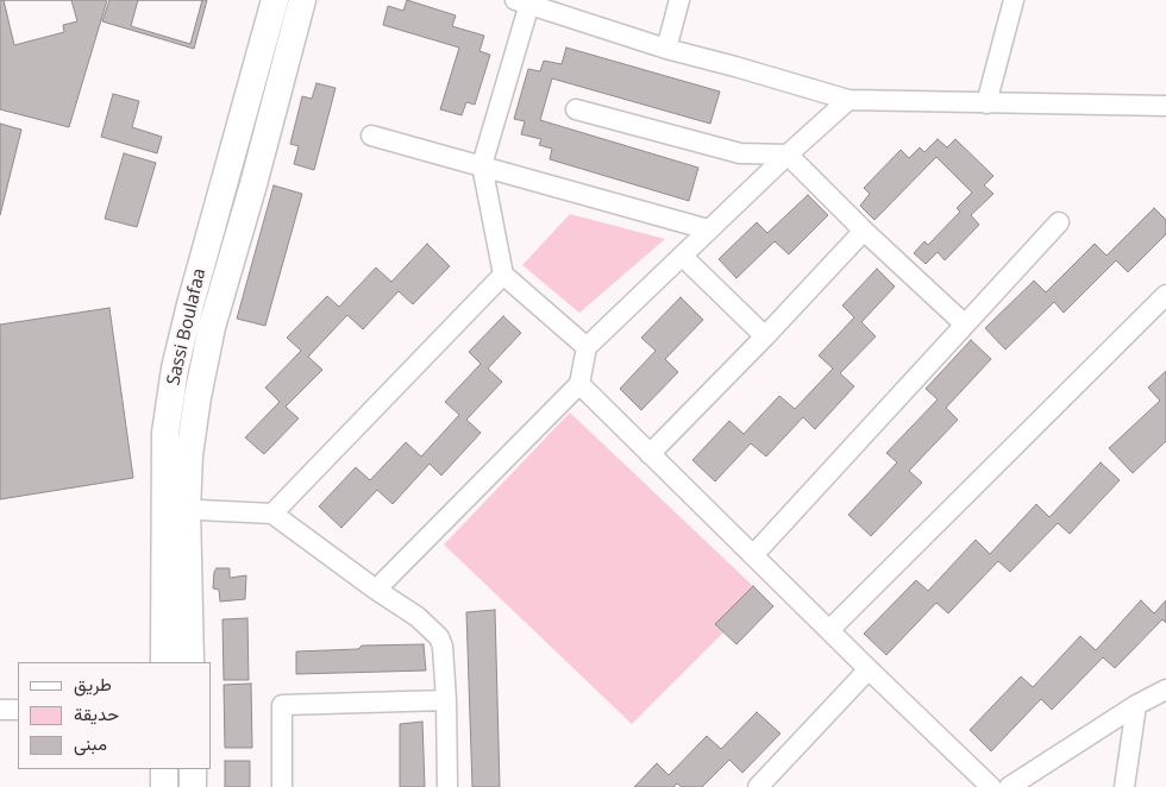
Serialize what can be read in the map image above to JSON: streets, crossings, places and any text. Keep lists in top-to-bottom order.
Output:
{
  "streets": {
    "street": ["Sassi Boulafaa"]
  },
  "legend": ["طريق", "حديقة", "مبنى"]
}
